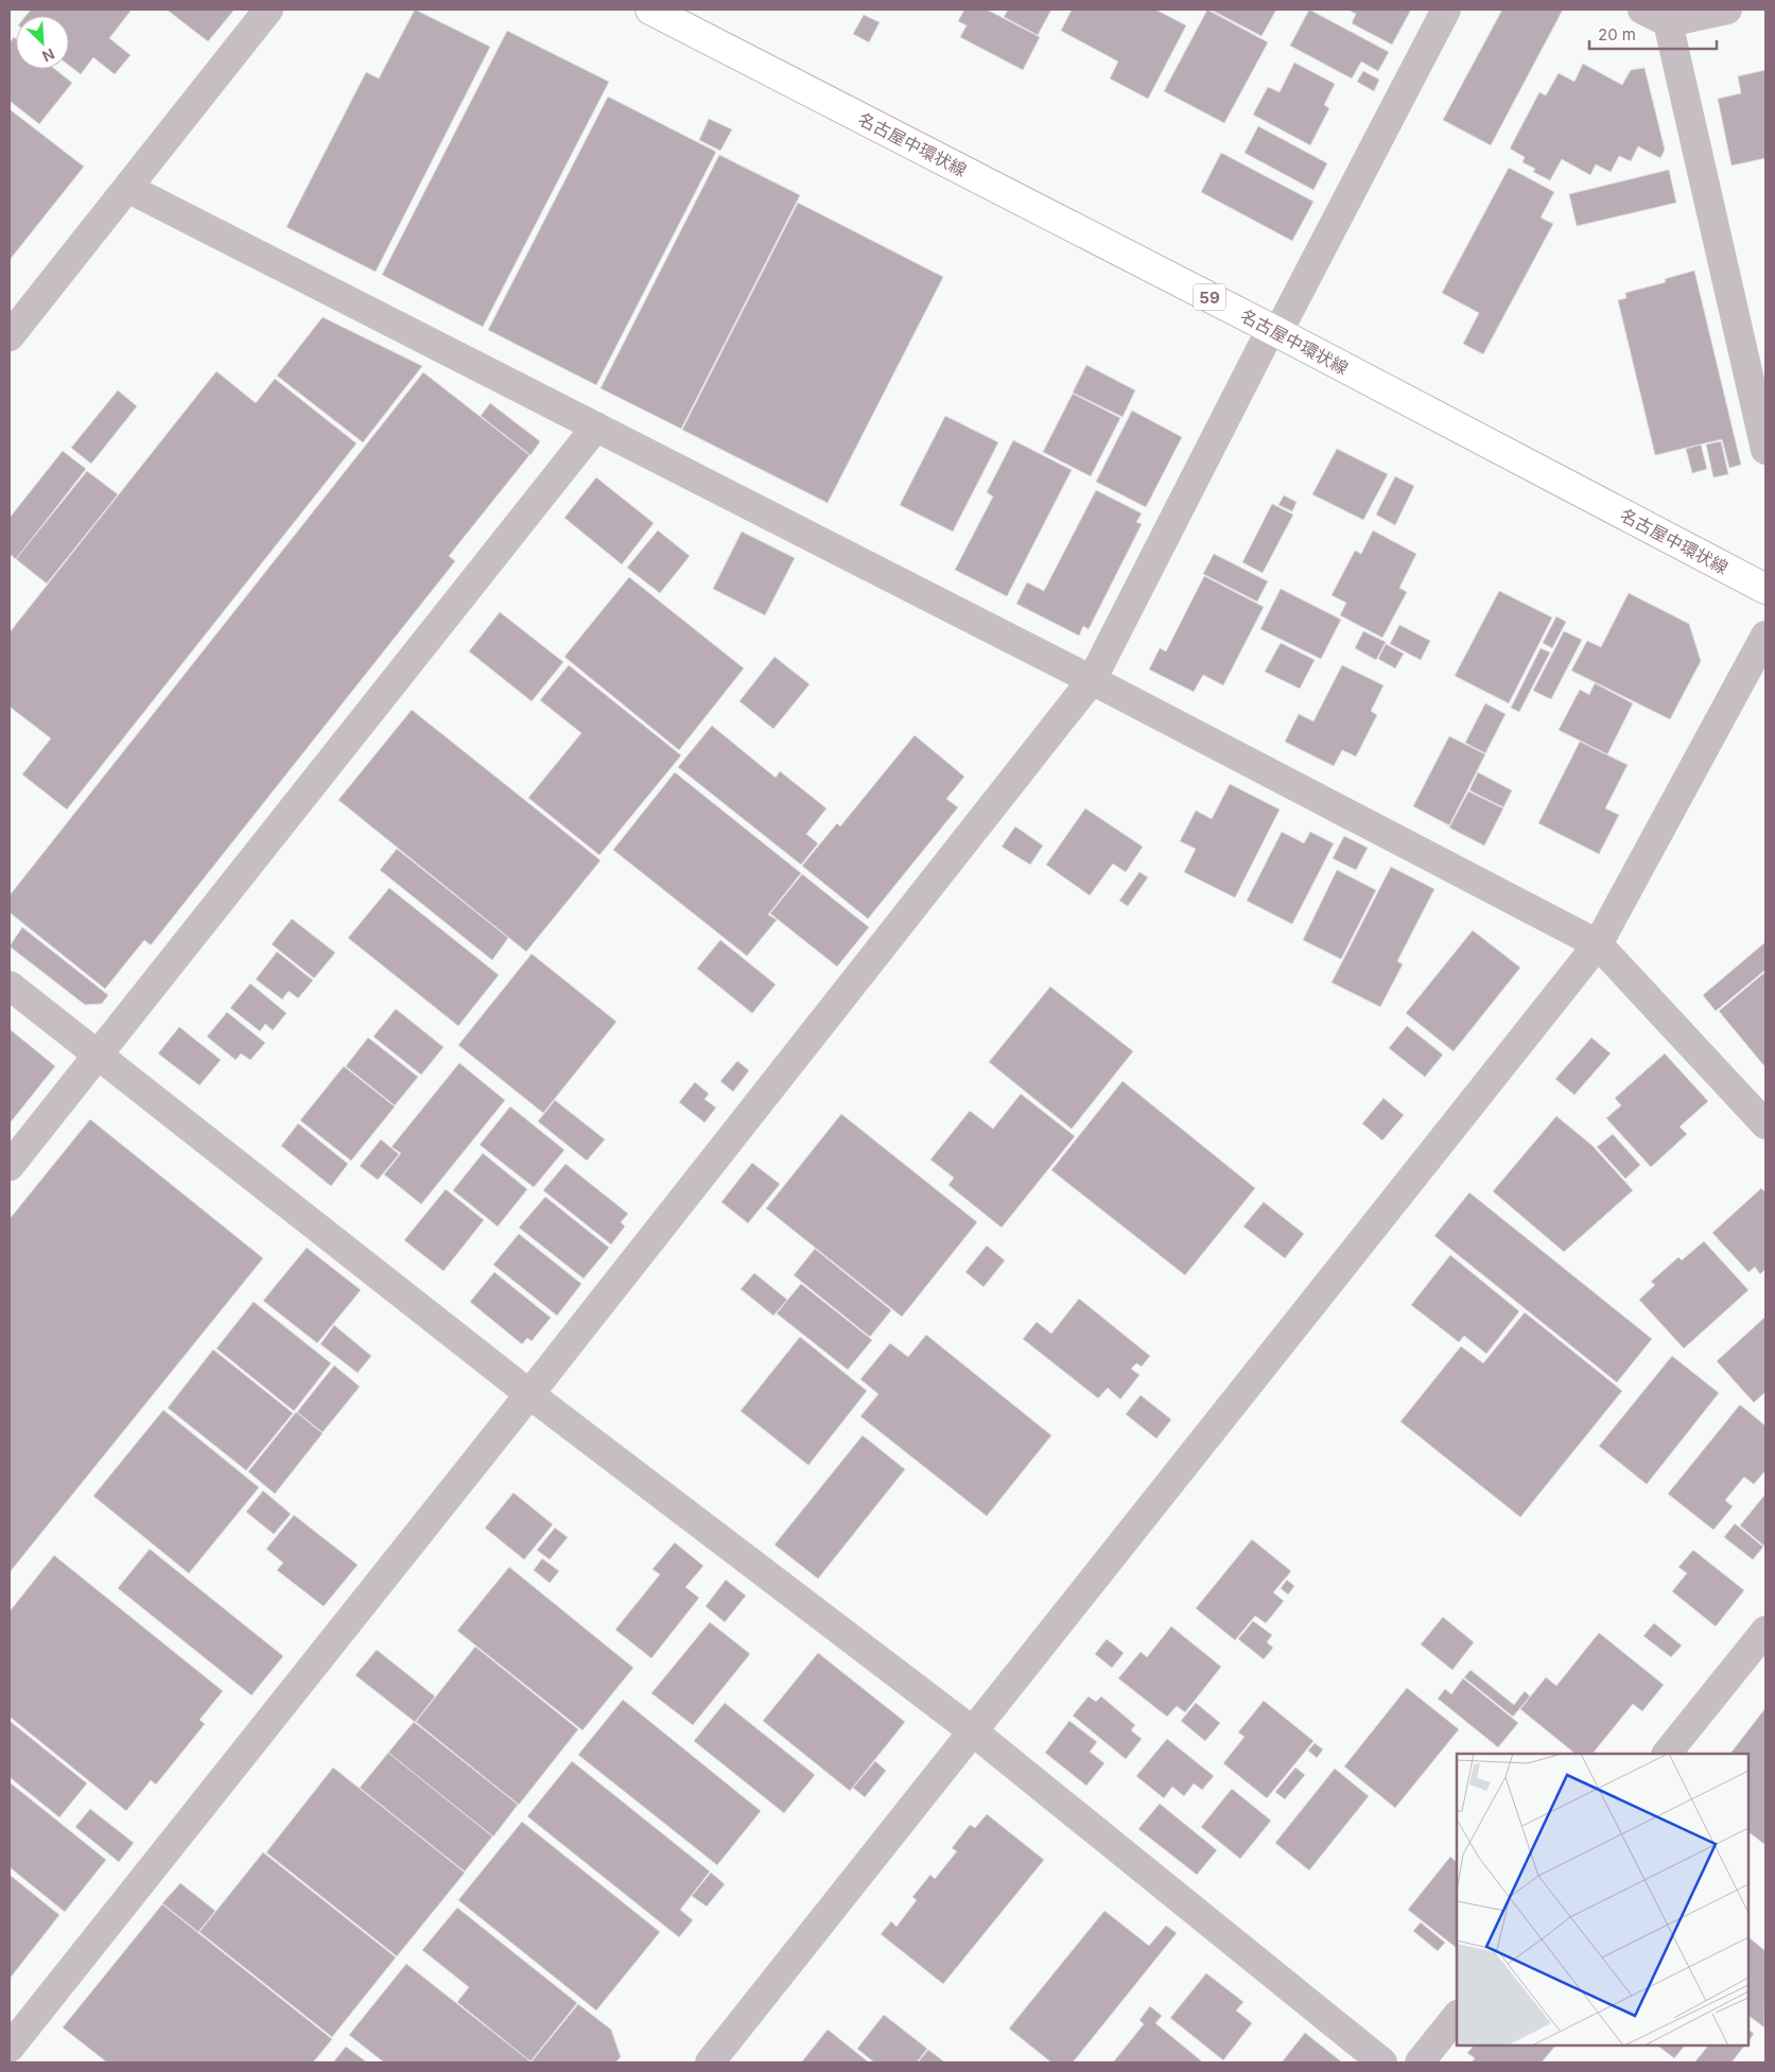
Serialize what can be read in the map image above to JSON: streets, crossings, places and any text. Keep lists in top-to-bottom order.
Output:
{
  "streets": {
    "main road": ["名古屋中環状線", "59"]
  },
  "scale_bar": "20 m",
  "north": "bottom right"
}
